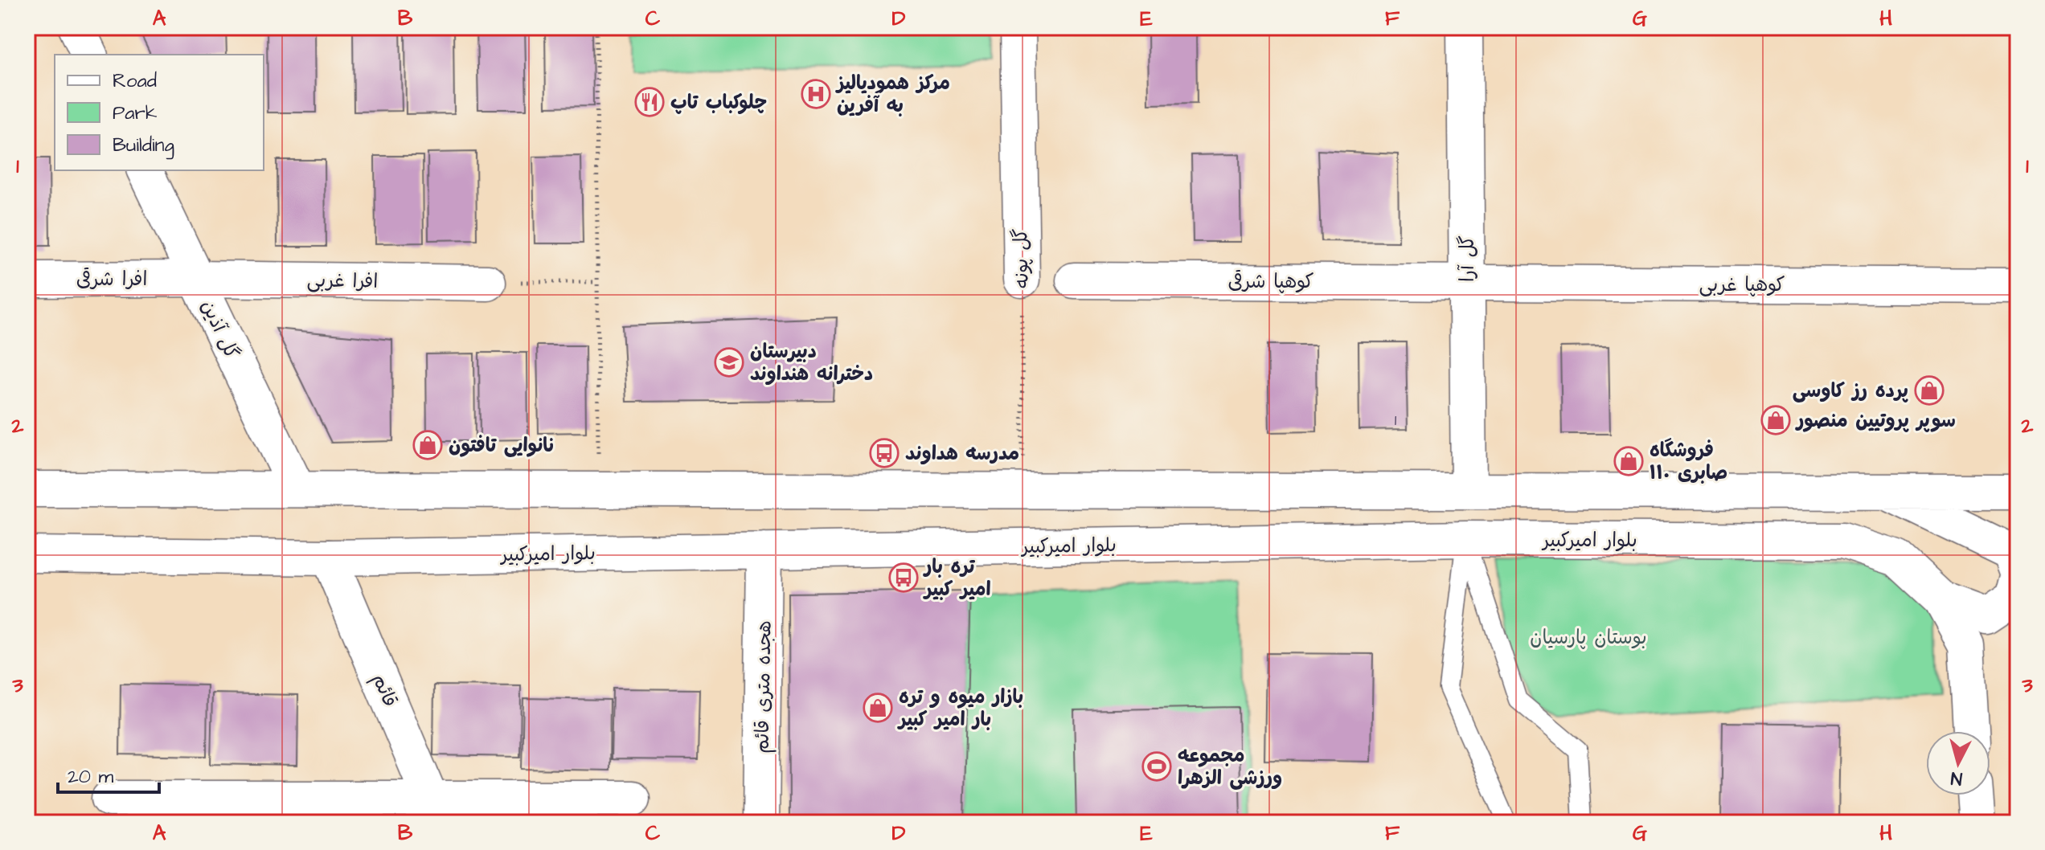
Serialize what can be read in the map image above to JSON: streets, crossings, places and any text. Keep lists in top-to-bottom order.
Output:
{
  "streets": {
    "main road": [
      "گل پونه",
      "گل آرا",
      "افرا شرقی",
      "افرا غربی",
      "کوهپا شرقی",
      "کوهپا غربی",
      "گل آذین",
      "بلوار امیرکبیر",
      "هجده متری قائم",
      "قائم"
    ]
  },
  "crossings": [
    ["گل آرا", "کوهپا شرقی"],
    ["گل آرا", "کوهپا غربی"],
    ["افرا شرقی", "افرا غربی"],
    ["افرا شرقی", "گل آذین"],
    ["افرا غربی", "گل آذین"],
    ["کوهپا شرقی", "کوهپا غربی"],
    ["بلوار امیرکبیر", "هجده متری قائم"],
    ["بلوار امیرکبیر", "قائم"]
  ],
  "parks": ["بوستان پارسیان"],
  "places": {
    "hospital": ["مرکز همودیالیز به آفرین"],
    "restaurant": ["چلوکباب تاپ"],
    "school or university": ["دبیرستان دخترانه هنداوند"],
    "shop": [
      "پرده رز کاوسی",
      "سوپر پروتیین منصور",
      "نانوایی تافتون",
      "فروشگاه صابری ۱۱۰",
      "بازار میوه و تره بار امیر کبیر"
    ],
    "bus stop": ["مدرسه هداوند", "تره بار امیر کبیر"],
    "sports": ["مجموعه ورزشی الزهرا"]
  },
  "house_numbers": ["1"],
  "legend": ["Road", "Park", "Building"],
  "scale_bar": "20 m",
  "north": "bottom",
  "grid": {
    "columns": [
      "A",
      "B",
      "C",
      "D",
      "E",
      "F",
      "G",
      "H"
    ],
    "rows": ["1", "2", "3"]
  }
}
